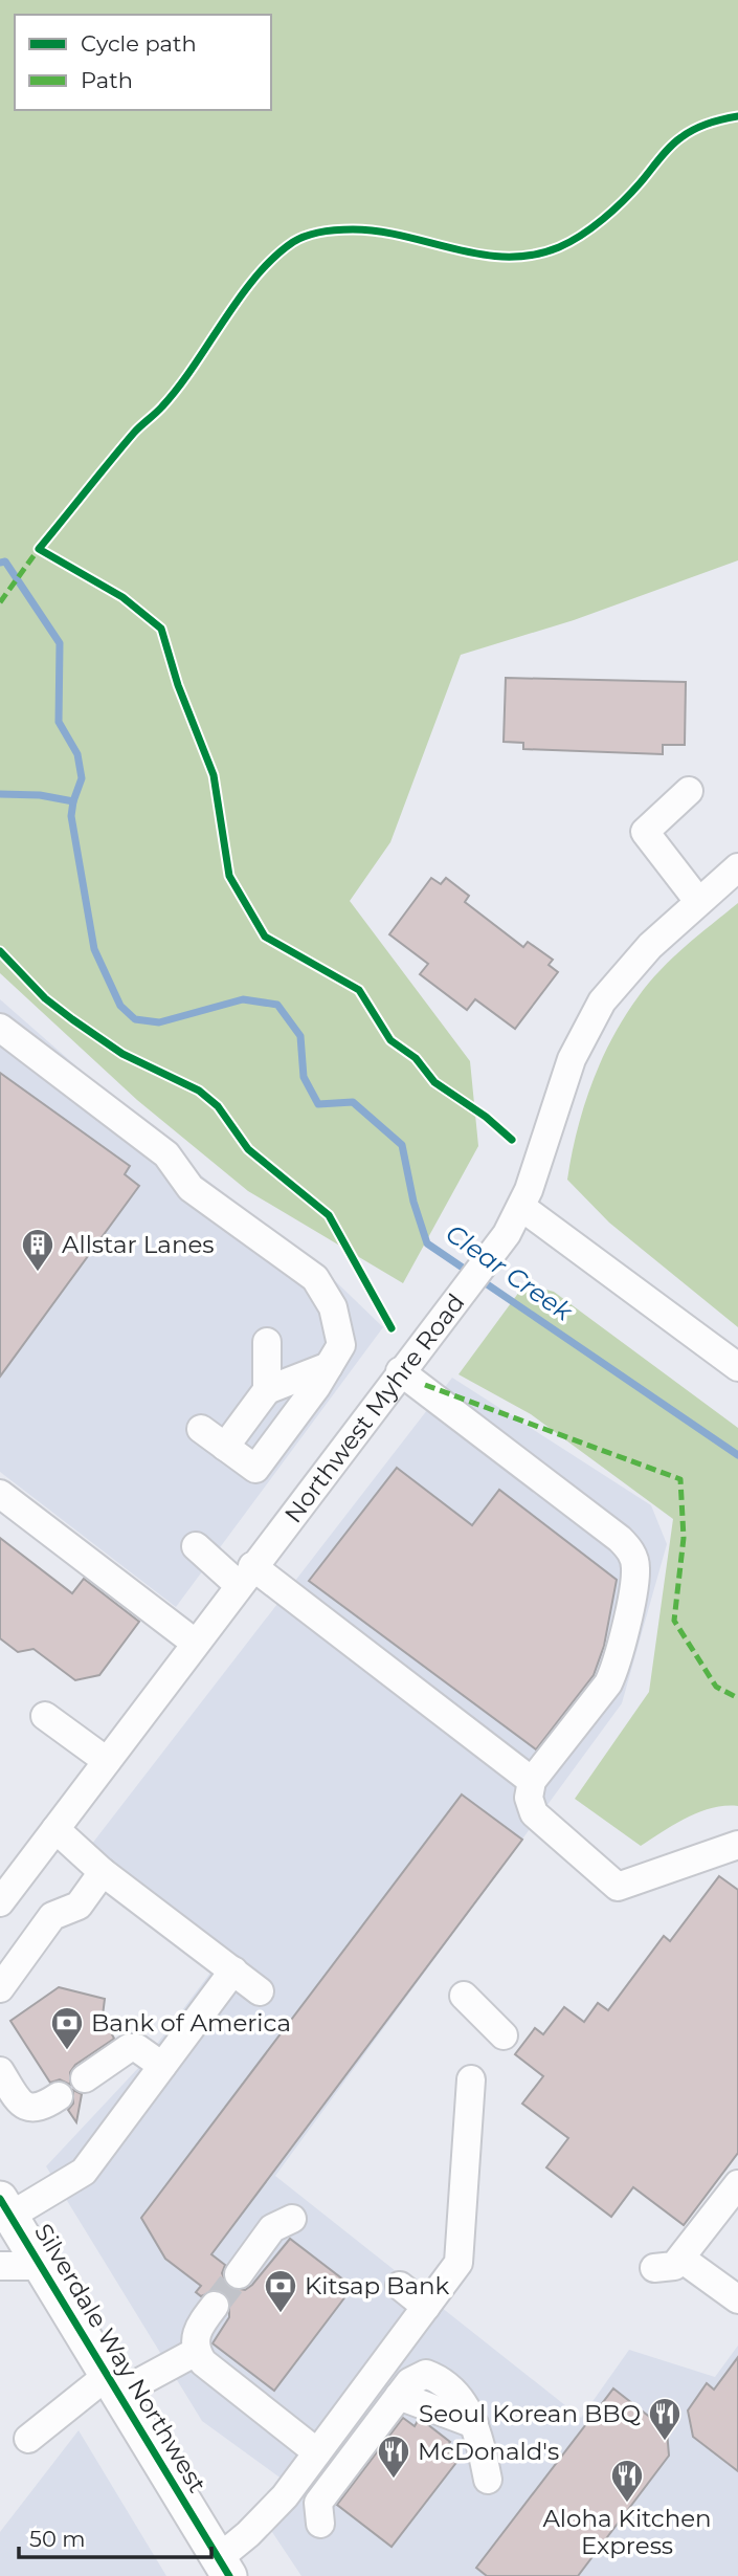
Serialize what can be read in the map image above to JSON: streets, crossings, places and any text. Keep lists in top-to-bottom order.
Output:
{
  "streets": {
    "main road": ["Silverdale Way Northwest"],
    "street": ["Northwest Myhre Road"]
  },
  "water": ["Clear Creek"],
  "places": {
    "building": ["Allstar Lanes"],
    "bank": ["Bank of America", "Kitsap Bank"],
    "restaurant": ["Seoul Korean BBQ", "McDonald's", "Aloha Kitchen Express"]
  },
  "legend": ["Cycle path", "Path"],
  "scale_bar": "50 m"
}
